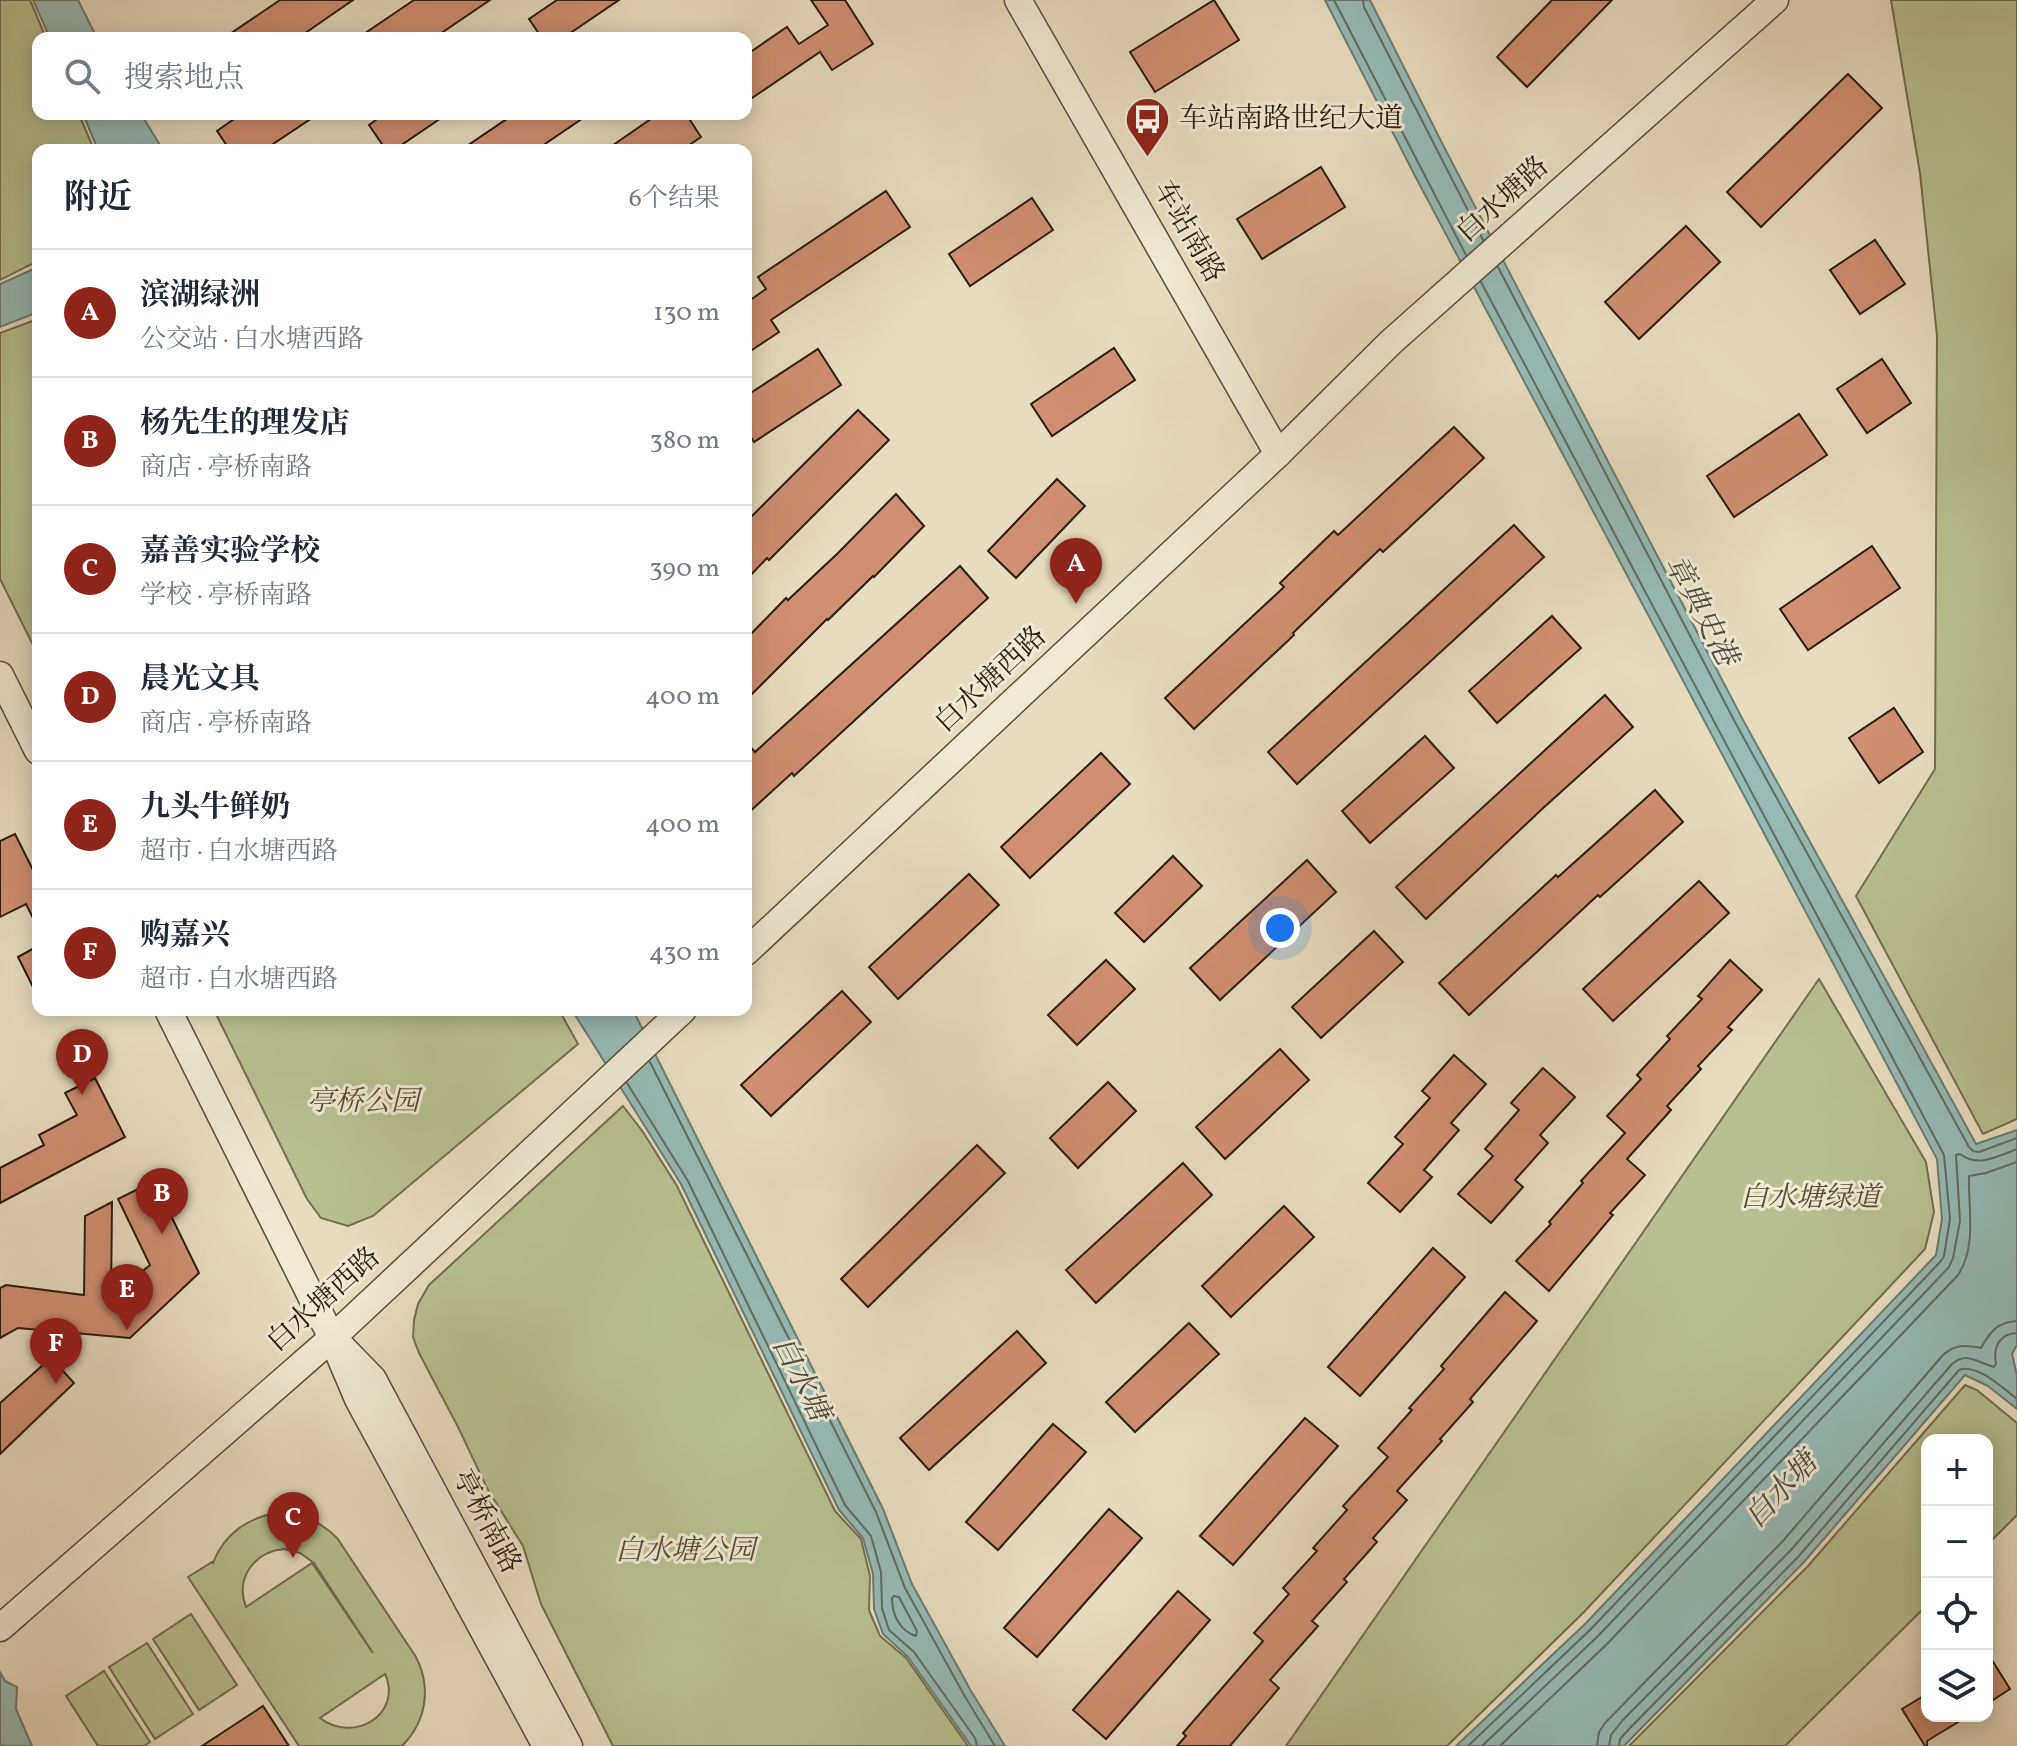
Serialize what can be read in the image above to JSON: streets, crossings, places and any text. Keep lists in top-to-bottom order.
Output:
{
  "streets": {
    "street": [
      "白水塘路",
      "车站南路",
      "白水塘西路",
      "亭桥南路"
    ]
  },
  "crossings": [
    ["白水塘路", "车站南路"],
    ["白水塘路", "白水塘西路"],
    ["车站南路", "白水塘西路"],
    ["白水塘西路", "亭桥南路"]
  ],
  "water": ["章典史港", "白水塘"],
  "parks": ["亭桥公园", "白水塘绿道", "白水塘公园"],
  "places": {
    "bus stop": ["车站南路世纪大道"]
  },
  "page": {
    "search": "搜索地点",
    "heading": ["附近", "6个结果"],
    "list": [
      {
        "mark": "A",
        "name": "滨湖绿洲",
        "note": "公交站 · 白水塘西路",
        "value": "130 m"
      },
      {
        "mark": "B",
        "name": "杨先生的理发店",
        "note": "商店 · 亭桥南路",
        "value": "380 m"
      },
      {
        "mark": "C",
        "name": "嘉善实验学校",
        "note": "学校 · 亭桥南路",
        "value": "390 m"
      },
      {
        "mark": "D",
        "name": "晨光文具",
        "note": "商店 · 亭桥南路",
        "value": "400 m"
      },
      {
        "mark": "E",
        "name": "九头牛鲜奶",
        "note": "超市 · 白水塘西路",
        "value": "400 m"
      },
      {
        "mark": "F",
        "name": "购嘉兴",
        "note": "超市 · 白水塘西路",
        "value": "430 m"
      }
    ],
    "pins": [
      "A",
      "D",
      "B",
      "E",
      "F",
      "C"
    ],
    "map_buttons": ["+", "−"]
  }
}
